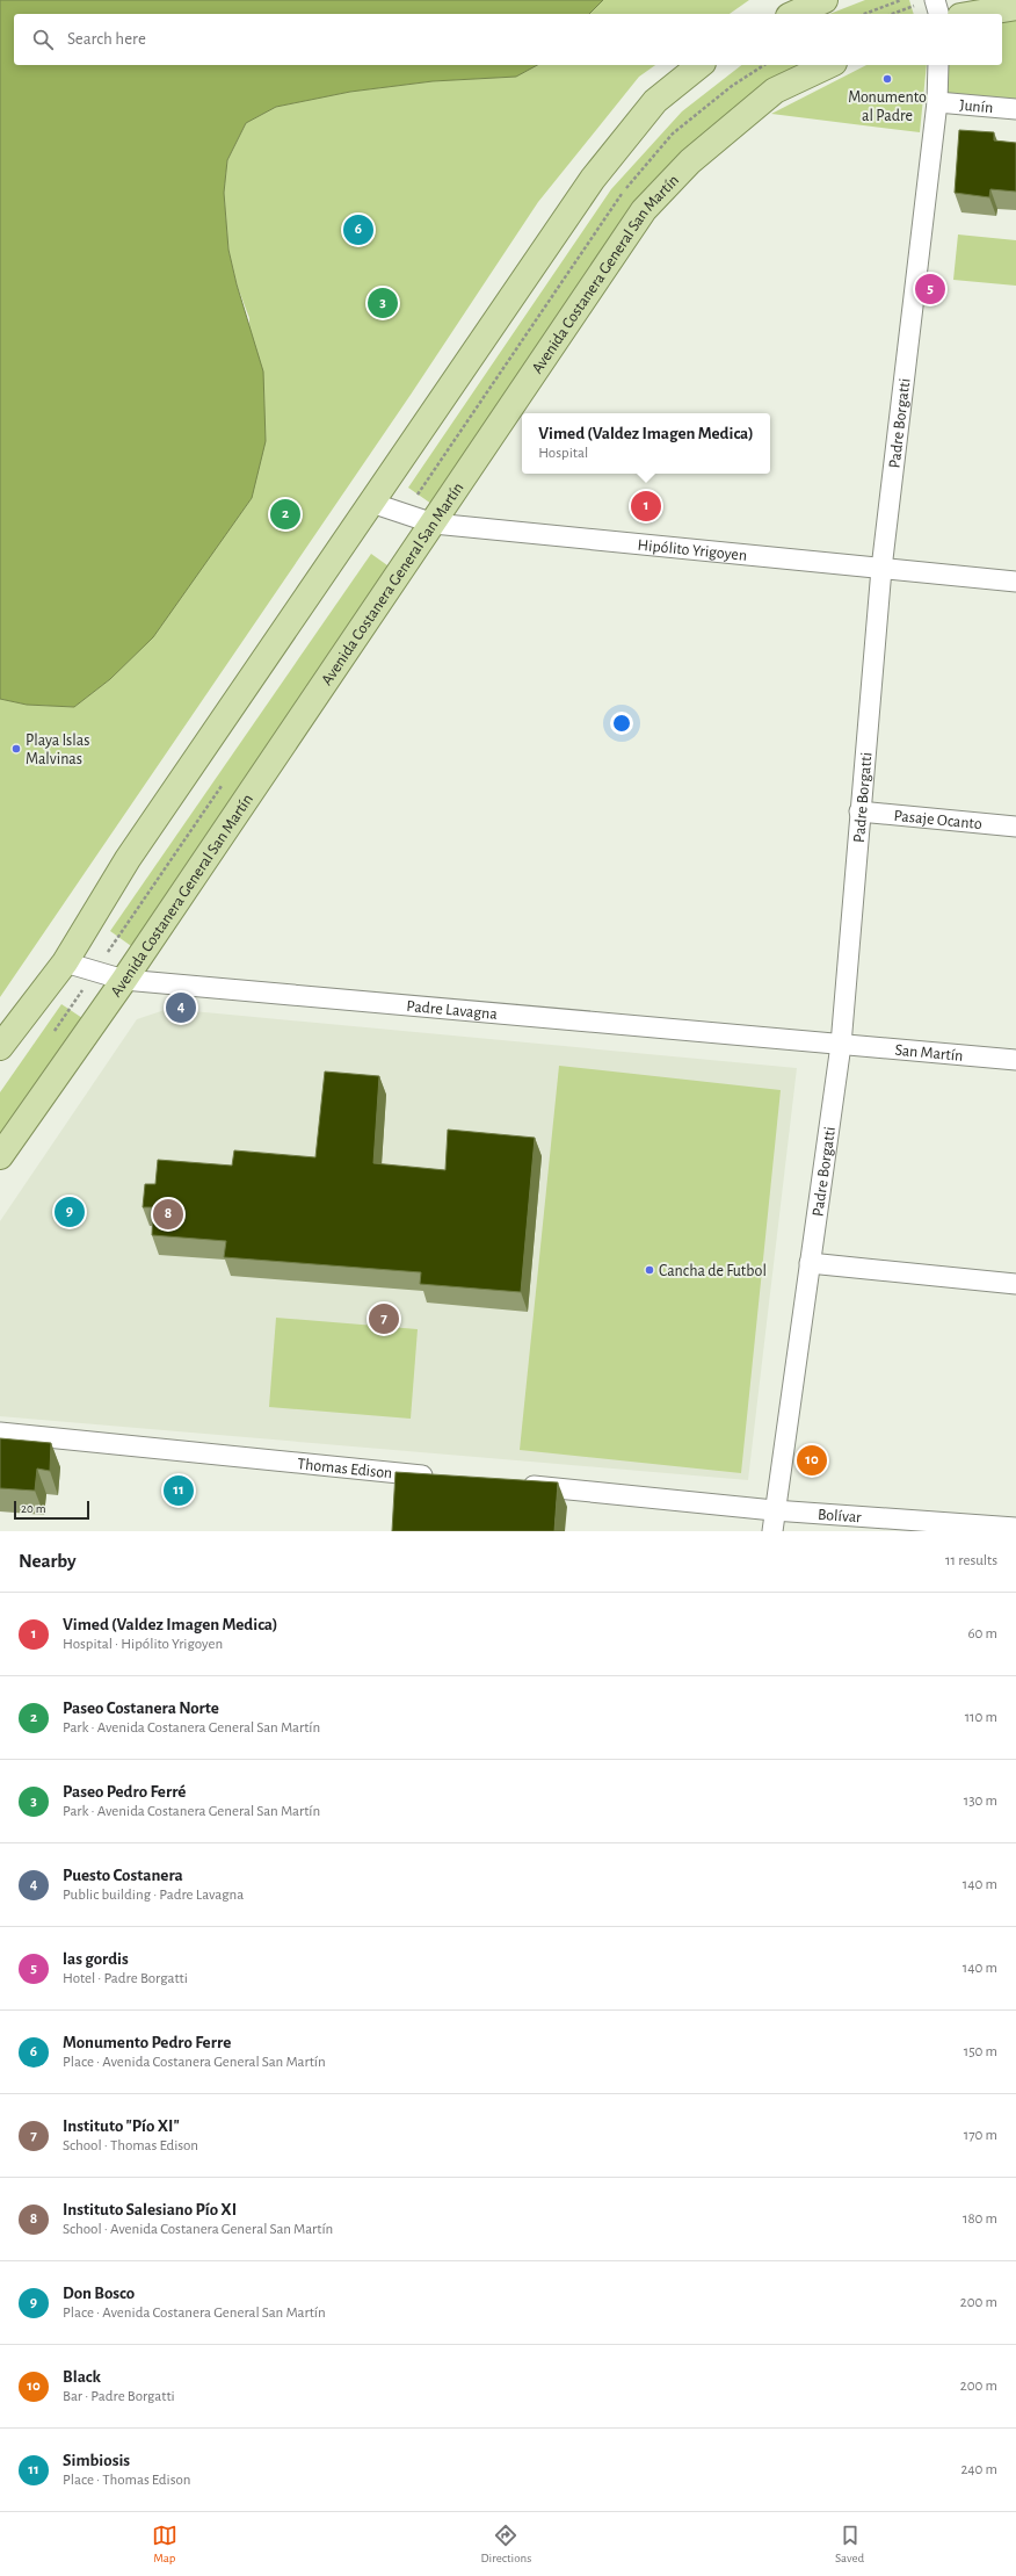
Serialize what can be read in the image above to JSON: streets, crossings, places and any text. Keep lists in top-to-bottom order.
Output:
{
  "streets": {
    "main road": ["Avenida Costanera General San Martín"],
    "street": [
      "Junín",
      "Padre Borgatti",
      "Hipólito Yrigoyen",
      "Pasaje Ocanto",
      "Padre Lavagna",
      "San Martín",
      "Thomas Edison",
      "Bolívar"
    ]
  },
  "crossings": [
    ["Junín", "Padre Borgatti"],
    ["Avenida Costanera General San Martín", "Hipólito Yrigoyen"],
    ["Avenida Costanera General San Martín", "Padre Lavagna"],
    ["Padre Borgatti", "Hipólito Yrigoyen"],
    ["Padre Borgatti", "Pasaje Ocanto"],
    ["Padre Borgatti", "Padre Lavagna"],
    ["Padre Borgatti", "San Martín"],
    ["Padre Borgatti", "Bolívar"],
    ["Padre Lavagna", "San Martín"]
  ],
  "places": ["Monumento al Padre", "Playa Islas Malvinas", "Cancha de Futbol"],
  "scale_bar": "20 m",
  "page": {
    "search": "Search here",
    "pins": [
      "6",
      "5",
      "3",
      "1",
      "2",
      "4",
      "9",
      "8",
      "7",
      "10",
      "11"
    ],
    "popup": ["Vimed (Valdez Imagen Medica)", "Hospital"],
    "scale": "20 m",
    "heading": ["Nearby", "11 results"],
    "list": [
      {
        "mark": "1",
        "name": "Vimed (Valdez Imagen Medica)",
        "note": "Hospital · Hipólito Yrigoyen",
        "value": "60 m"
      },
      {
        "mark": "2",
        "name": "Paseo Costanera Norte",
        "note": "Park · Avenida Costanera General San Martín",
        "value": "110 m"
      },
      {
        "mark": "3",
        "name": "Paseo Pedro Ferré",
        "note": "Park · Avenida Costanera General San Martín",
        "value": "130 m"
      },
      {
        "mark": "4",
        "name": "Puesto Costanera",
        "note": "Public building · Padre Lavagna",
        "value": "140 m"
      },
      {
        "mark": "5",
        "name": "las gordis",
        "note": "Hotel · Padre Borgatti",
        "value": "140 m"
      },
      {
        "mark": "6",
        "name": "Monumento Pedro Ferre",
        "note": "Place · Avenida Costanera General San Martín",
        "value": "150 m"
      },
      {
        "mark": "7",
        "name": "Instituto \"Pío XI\"",
        "note": "School · Thomas Edison",
        "value": "170 m"
      },
      {
        "mark": "8",
        "name": "Instituto Salesiano Pío XI",
        "note": "School · Avenida Costanera General San Martín",
        "value": "180 m"
      },
      {
        "mark": "9",
        "name": "Don Bosco",
        "note": "Place · Avenida Costanera General San Martín",
        "value": "200 m"
      },
      {
        "mark": "10",
        "name": "Black",
        "note": "Bar · Padre Borgatti",
        "value": "200 m"
      },
      {
        "mark": "11",
        "name": "Simbiosis",
        "note": "Place · Thomas Edison",
        "value": "240 m"
      }
    ],
    "nav": ["Map", "Directions", "Saved"]
  }
}
